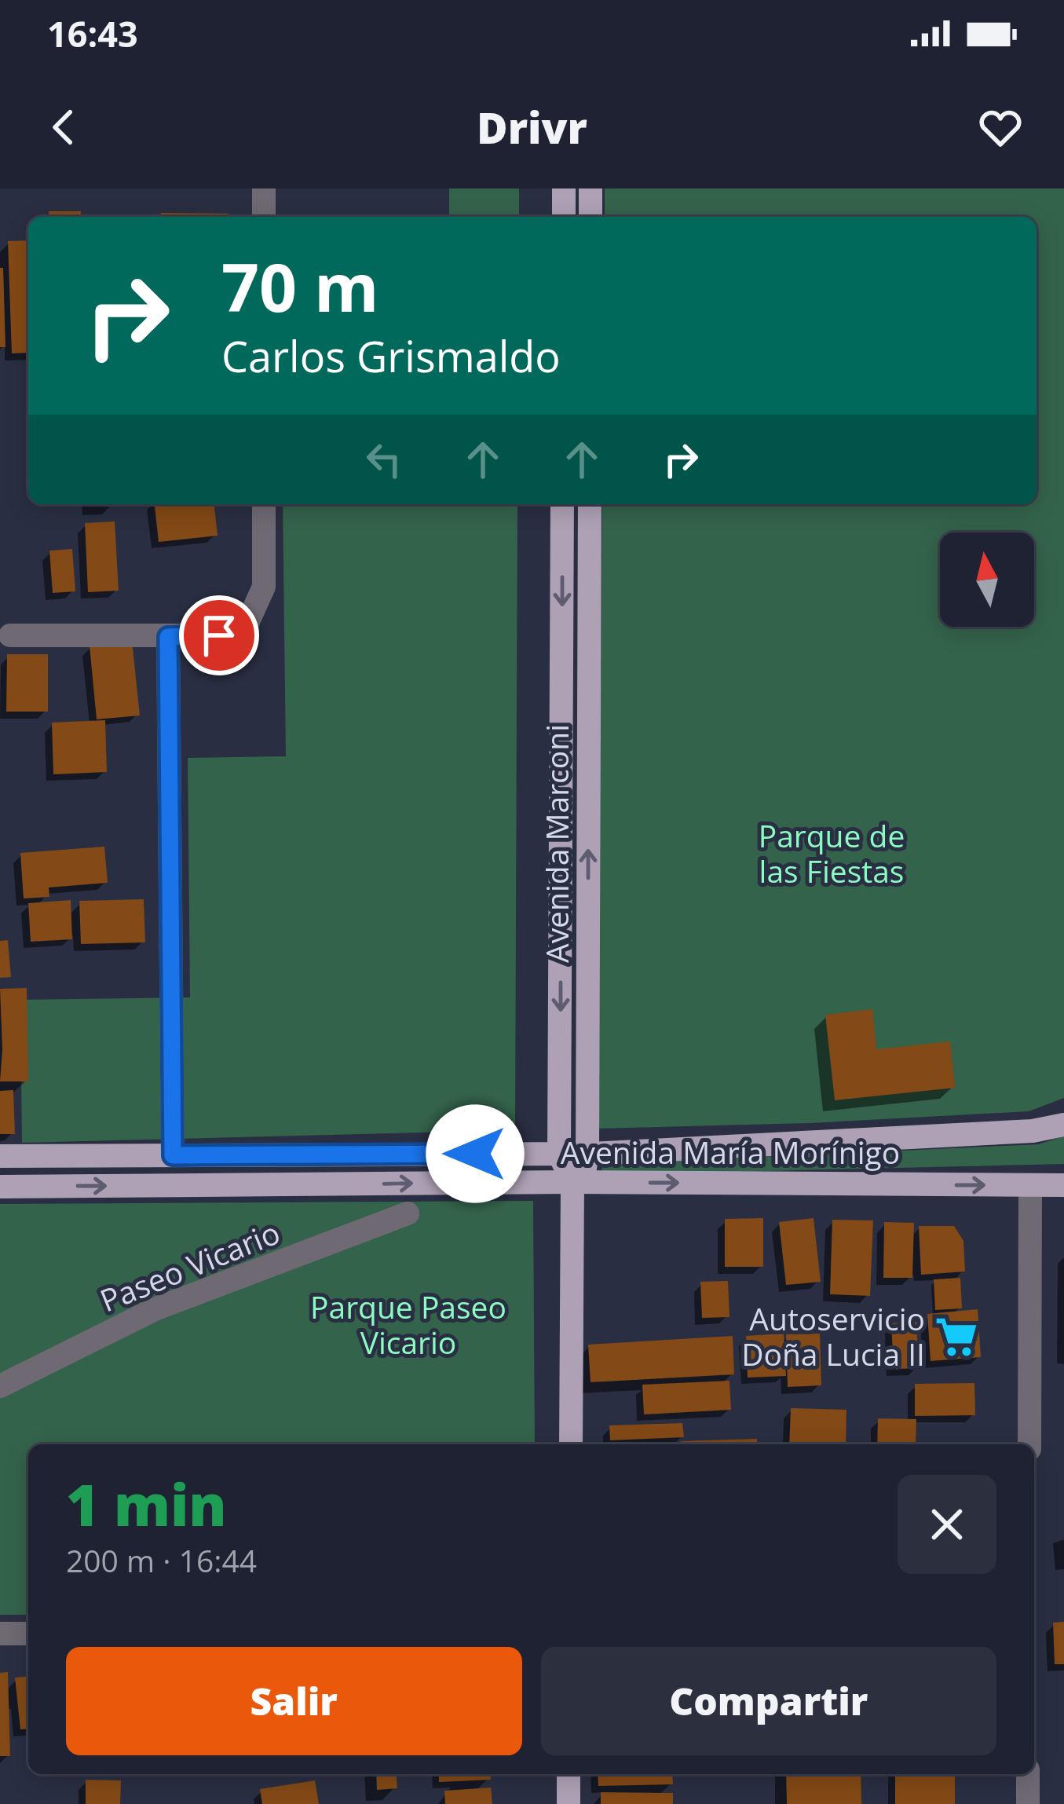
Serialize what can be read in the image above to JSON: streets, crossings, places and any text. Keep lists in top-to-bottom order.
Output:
{
  "streets": {
    "main road": ["Avenida Marconi", "Avenida María Morínigo"],
    "street": ["Paseo Vicario"]
  },
  "crossings": [
    ["Avenida Marconi", "Avenida María Morínigo"]
  ],
  "parks": ["Parque de las Fiestas", "Parque Paseo Vicario"],
  "places": {
    "supermarket": ["Autoservicio Doña Lucia II"]
  },
  "north": "top",
  "page": {
    "status": "16:43",
    "header": "Drivr",
    "turn": ["70 m", "Carlos Grismaldo"],
    "heading": ["1 min", "200 m · 16:44"],
    "buttons": ["Salir", "Compartir"]
  }
}
